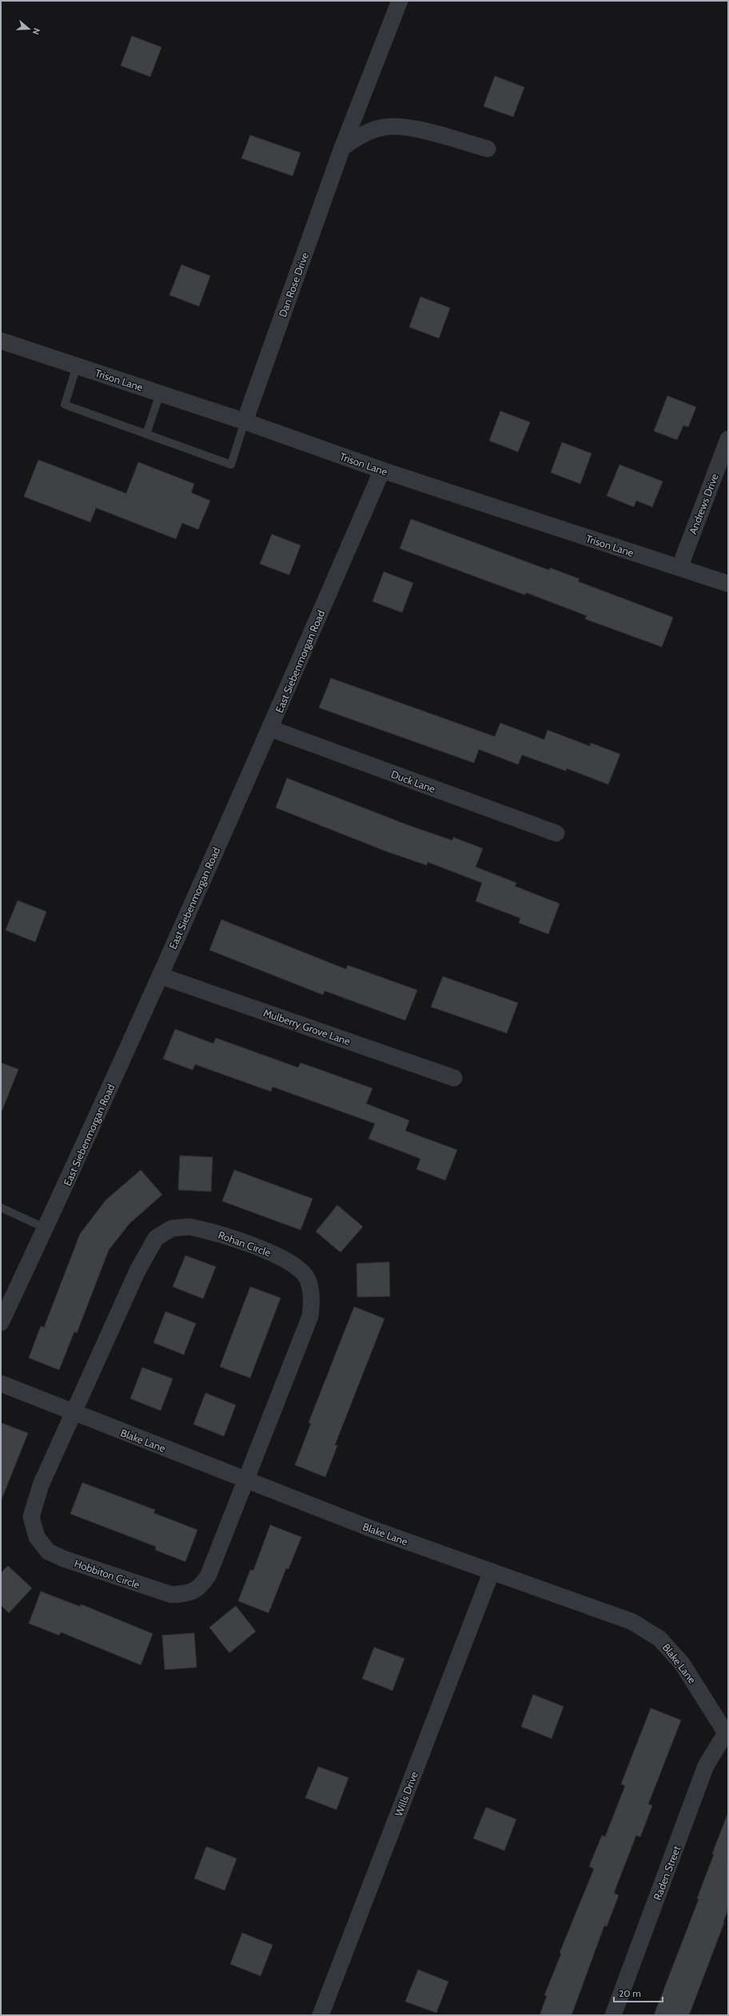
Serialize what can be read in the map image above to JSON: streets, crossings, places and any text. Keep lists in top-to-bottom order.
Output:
{
  "streets": {
    "street": [
      "Dan Rose Drive",
      "Trison Lane",
      "Andrews Drive",
      "East Siebenmorgan Road",
      "Duck Lane",
      "Mulberry Grove Lane",
      "Rohan Circle",
      "Blake Lane",
      "Hobbiton Circle",
      "Wills Drive",
      "Raden Street"
    ]
  },
  "crossings": [
    ["Dan Rose Drive", "Trison Lane"],
    ["Trison Lane", "Andrews Drive"],
    ["Trison Lane", "East Siebenmorgan Road"],
    ["East Siebenmorgan Road", "Duck Lane"],
    ["East Siebenmorgan Road", "Mulberry Grove Lane"],
    ["Rohan Circle", "Blake Lane"],
    ["Rohan Circle", "Hobbiton Circle"],
    ["Blake Lane", "Hobbiton Circle"],
    ["Blake Lane", "Wills Drive"],
    ["Blake Lane", "Raden Street"]
  ],
  "scale_bar": "20 m",
  "north": "right"
}
